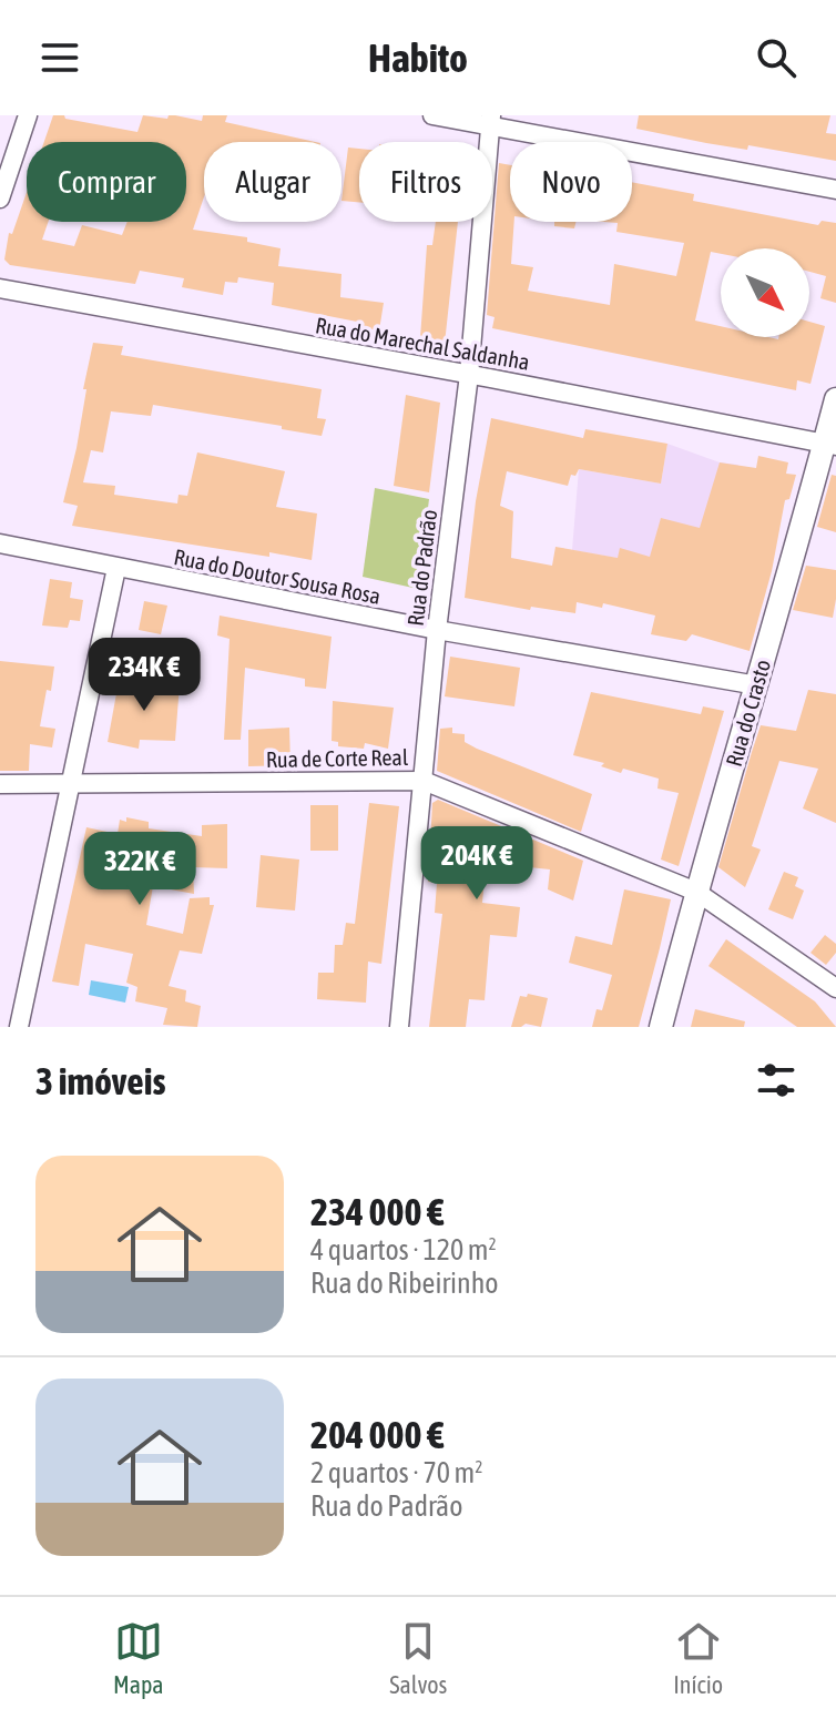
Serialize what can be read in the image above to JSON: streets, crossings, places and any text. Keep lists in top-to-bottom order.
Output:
{
  "streets": {
    "street": [
      "Rua do Marechal Saldanha",
      "Rua do Padrão",
      "Rua do Doutor Sousa Rosa",
      "Rua do Crasto",
      "Rua de Corte Real"
    ]
  },
  "crossings": [
    ["Rua do Marechal Saldanha", "Rua do Padrão"],
    ["Rua do Marechal Saldanha", "Rua do Crasto"],
    ["Rua do Padrão", "Rua do Doutor Sousa Rosa"],
    ["Rua do Padrão", "Rua de Corte Real"],
    ["Rua do Doutor Sousa Rosa", "Rua do Crasto"],
    ["Rua do Crasto", "Rua de Corte Real"]
  ],
  "north": "bottom right",
  "page": {
    "header": "Habito",
    "chip": [
      "Comprar",
      "Alugar",
      "Filtros",
      "Novo"
    ],
    "price": ["234K €", "204K €", "322K €"],
    "heading": "3 imóveis",
    "list": [
      {
        "name": "234 000 €",
        "note": "4 quartos · 120 m² · Rua do Ribeirinho"
      },
      {
        "name": "204 000 €",
        "note": "2 quartos · 70 m² · Rua do Padrão"
      }
    ],
    "tabs": ["Mapa", "Salvos", "Início"]
  }
}
